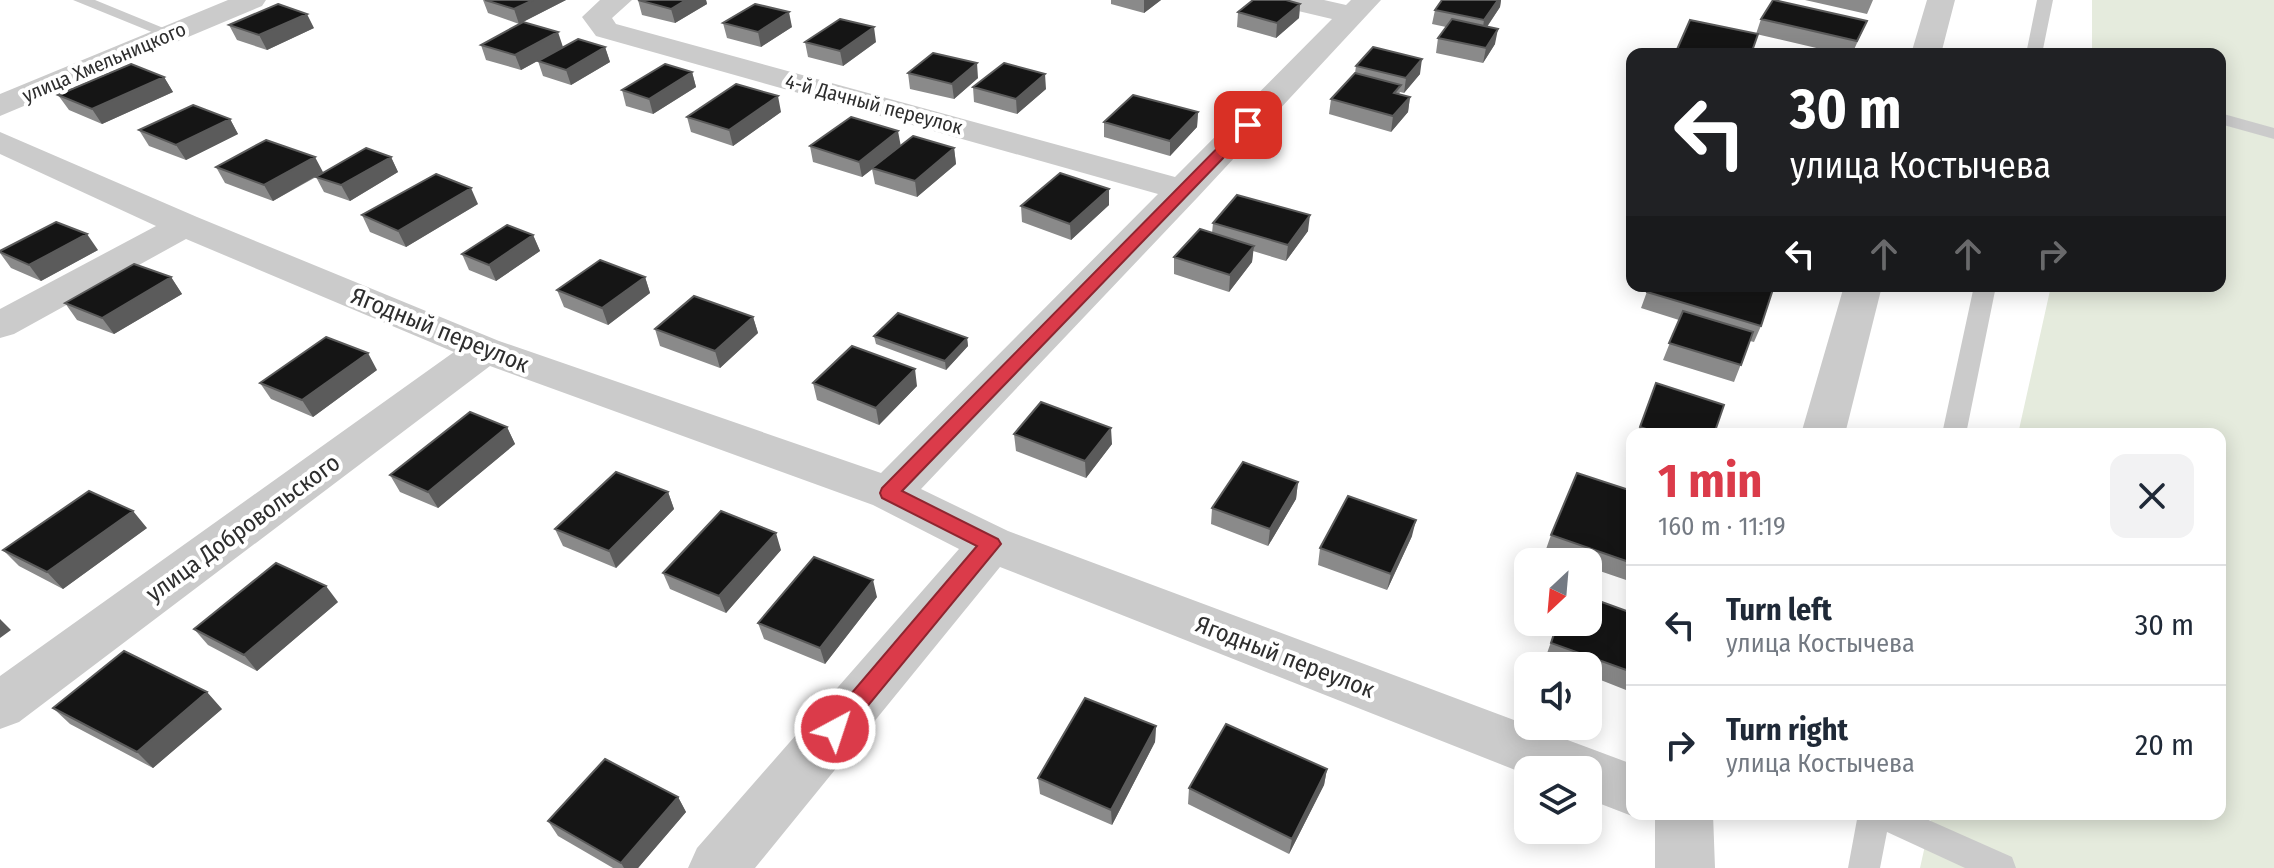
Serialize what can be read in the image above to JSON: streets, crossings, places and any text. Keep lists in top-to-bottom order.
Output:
{
  "streets": {
    "street": [
      "улица Хмельницкого",
      "4-й Дачный переулок",
      "Ягодный переулок",
      "улица Добровольского"
    ]
  },
  "crossings": [
    ["Ягодный переулок", "улица Добровольского"]
  ],
  "north": "bottom left",
  "page": {
    "turn": ["30 m", "улица Костычева"],
    "heading": ["1 min", "160 m · 11:19"],
    "list": [
      {
        "name": "Turn left",
        "note": "улица Костычева",
        "value": "30 m"
      },
      {
        "name": "Turn right",
        "note": "улица Костычева",
        "value": "20 m"
      }
    ]
  }
}
